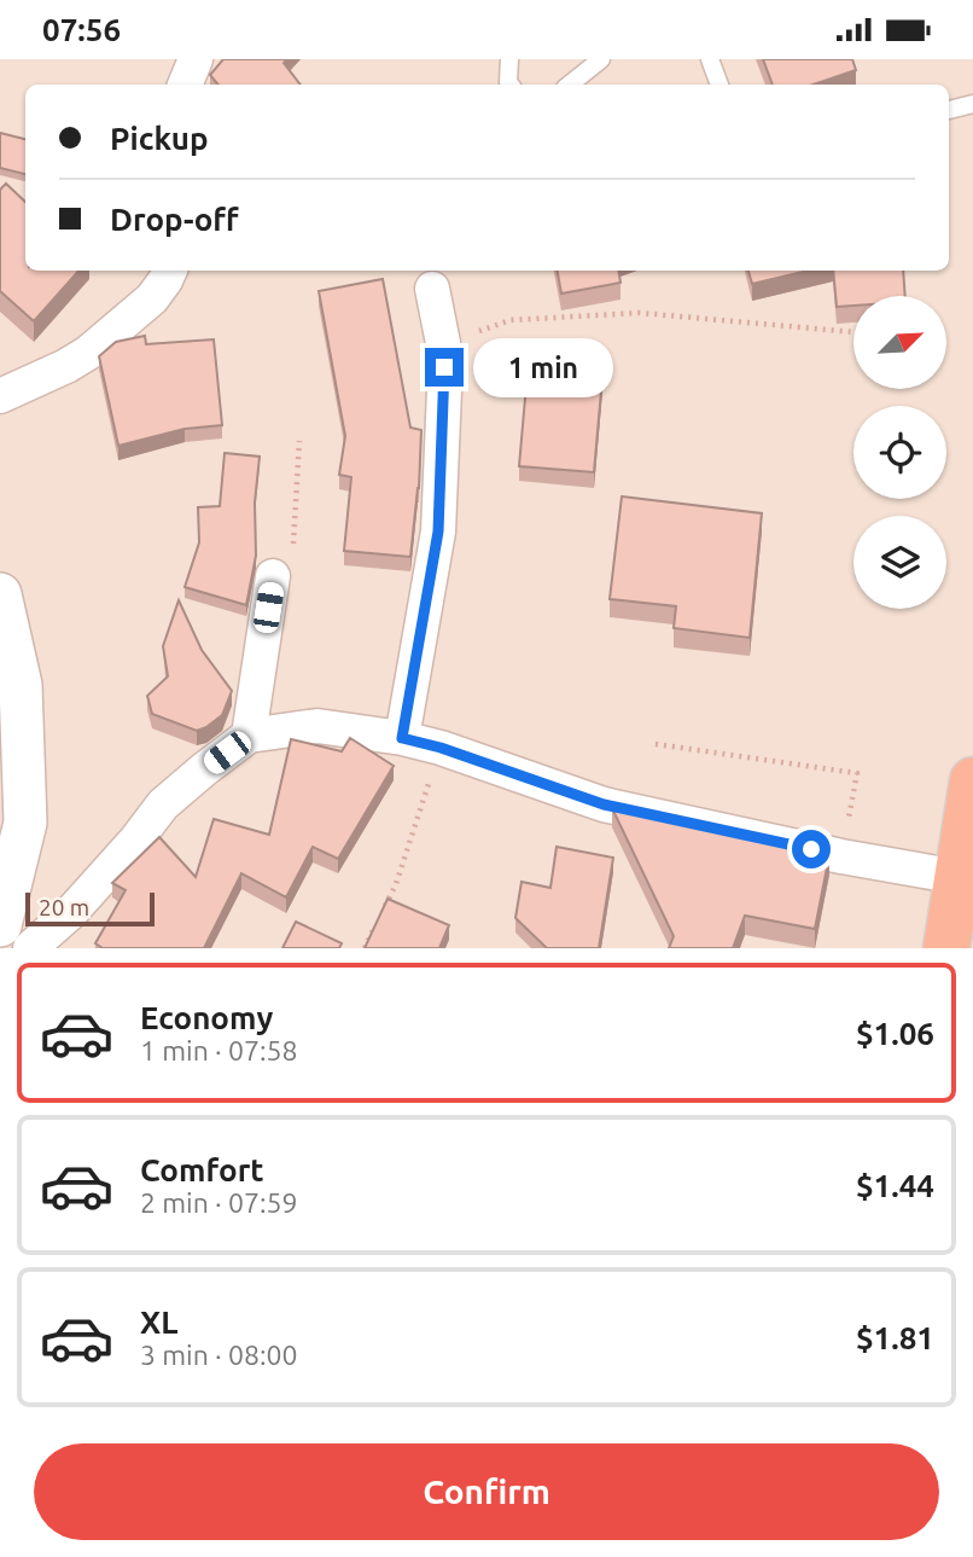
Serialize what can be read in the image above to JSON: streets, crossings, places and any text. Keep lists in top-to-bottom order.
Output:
{
  "scale_bar": "20 m",
  "north": "top right",
  "page": {
    "status": "07:56",
    "banner": ["Pickup", "Drop-off"],
    "bubble": "1 min",
    "scale": "20 m",
    "list": [
      {
        "name": "Economy",
        "note": "1 min · 07:58",
        "value": "$1.06"
      },
      {
        "name": "Comfort",
        "note": "2 min · 07:59",
        "value": "$1.44"
      },
      {
        "name": "XL",
        "note": "3 min · 08:00",
        "value": "$1.81"
      }
    ],
    "buttons": "Confirm"
  }
}
